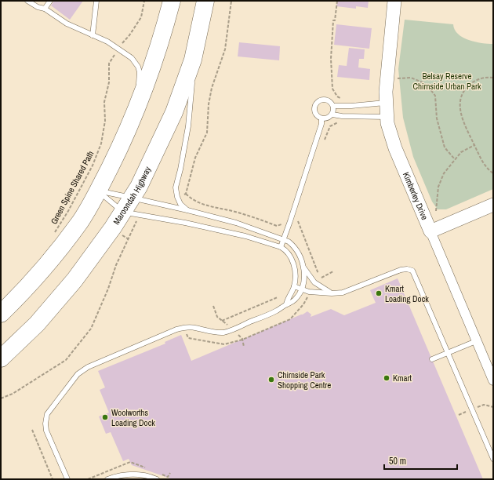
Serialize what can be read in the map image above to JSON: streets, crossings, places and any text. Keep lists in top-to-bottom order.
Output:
{
  "streets": {
    "highway": ["Maroondah Highway"],
    "main road": ["Kimberley Drive"],
    "path": ["Green Spine Shared Path"]
  },
  "parks": ["Belsay Reserve Chirnside Urban Park"],
  "places": [
    "Kmart Loading Dock",
    "Kmart",
    "Chirnside Park Shopping Centre",
    "Woolworths Loading Dock"
  ],
  "scale_bar": "50 m"
}
